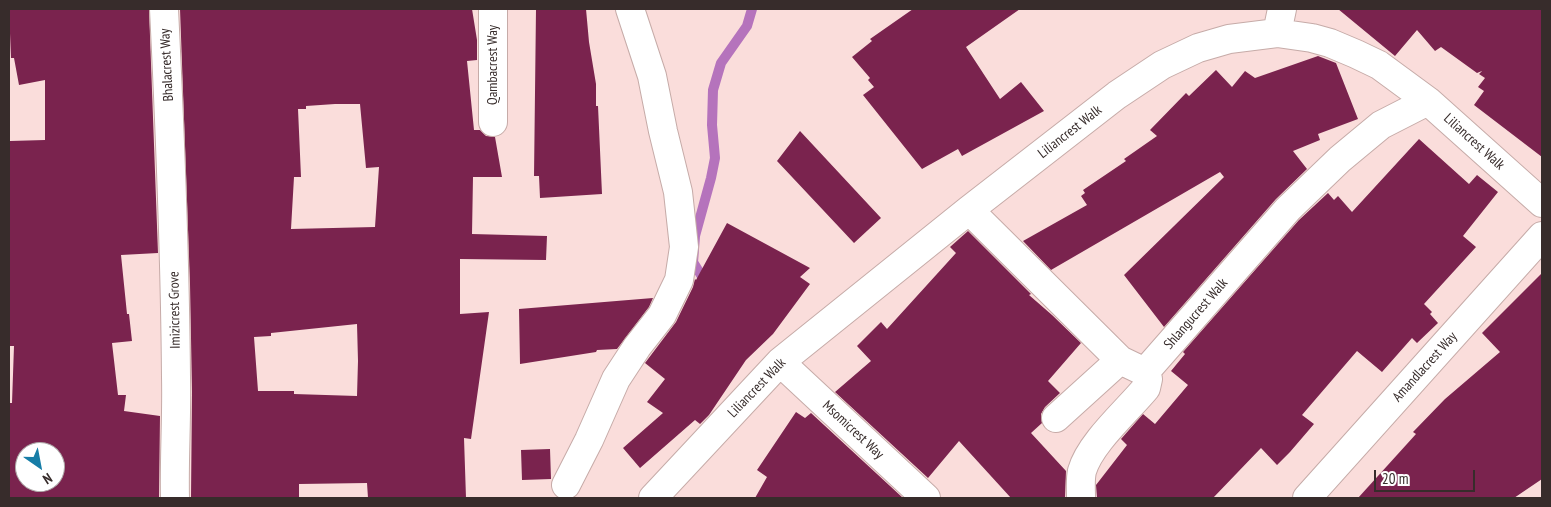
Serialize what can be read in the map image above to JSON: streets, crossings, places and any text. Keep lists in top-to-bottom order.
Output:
{
  "streets": {
    "street": [
      "Bhalacrest Way",
      "Qambacrest Way",
      "Liliancrest Walk",
      "Imizicrest Grove",
      "Shlangucrest Walk",
      "Amandlacrest Way",
      "Msomicrest Way"
    ]
  },
  "crossings": [
    ["Bhalacrest Way", "Imizicrest Grove"],
    ["Liliancrest Walk", "Shlangucrest Walk"],
    ["Liliancrest Walk", "Msomicrest Way"]
  ],
  "scale_bar": "20 m",
  "north": "bottom right"
}
